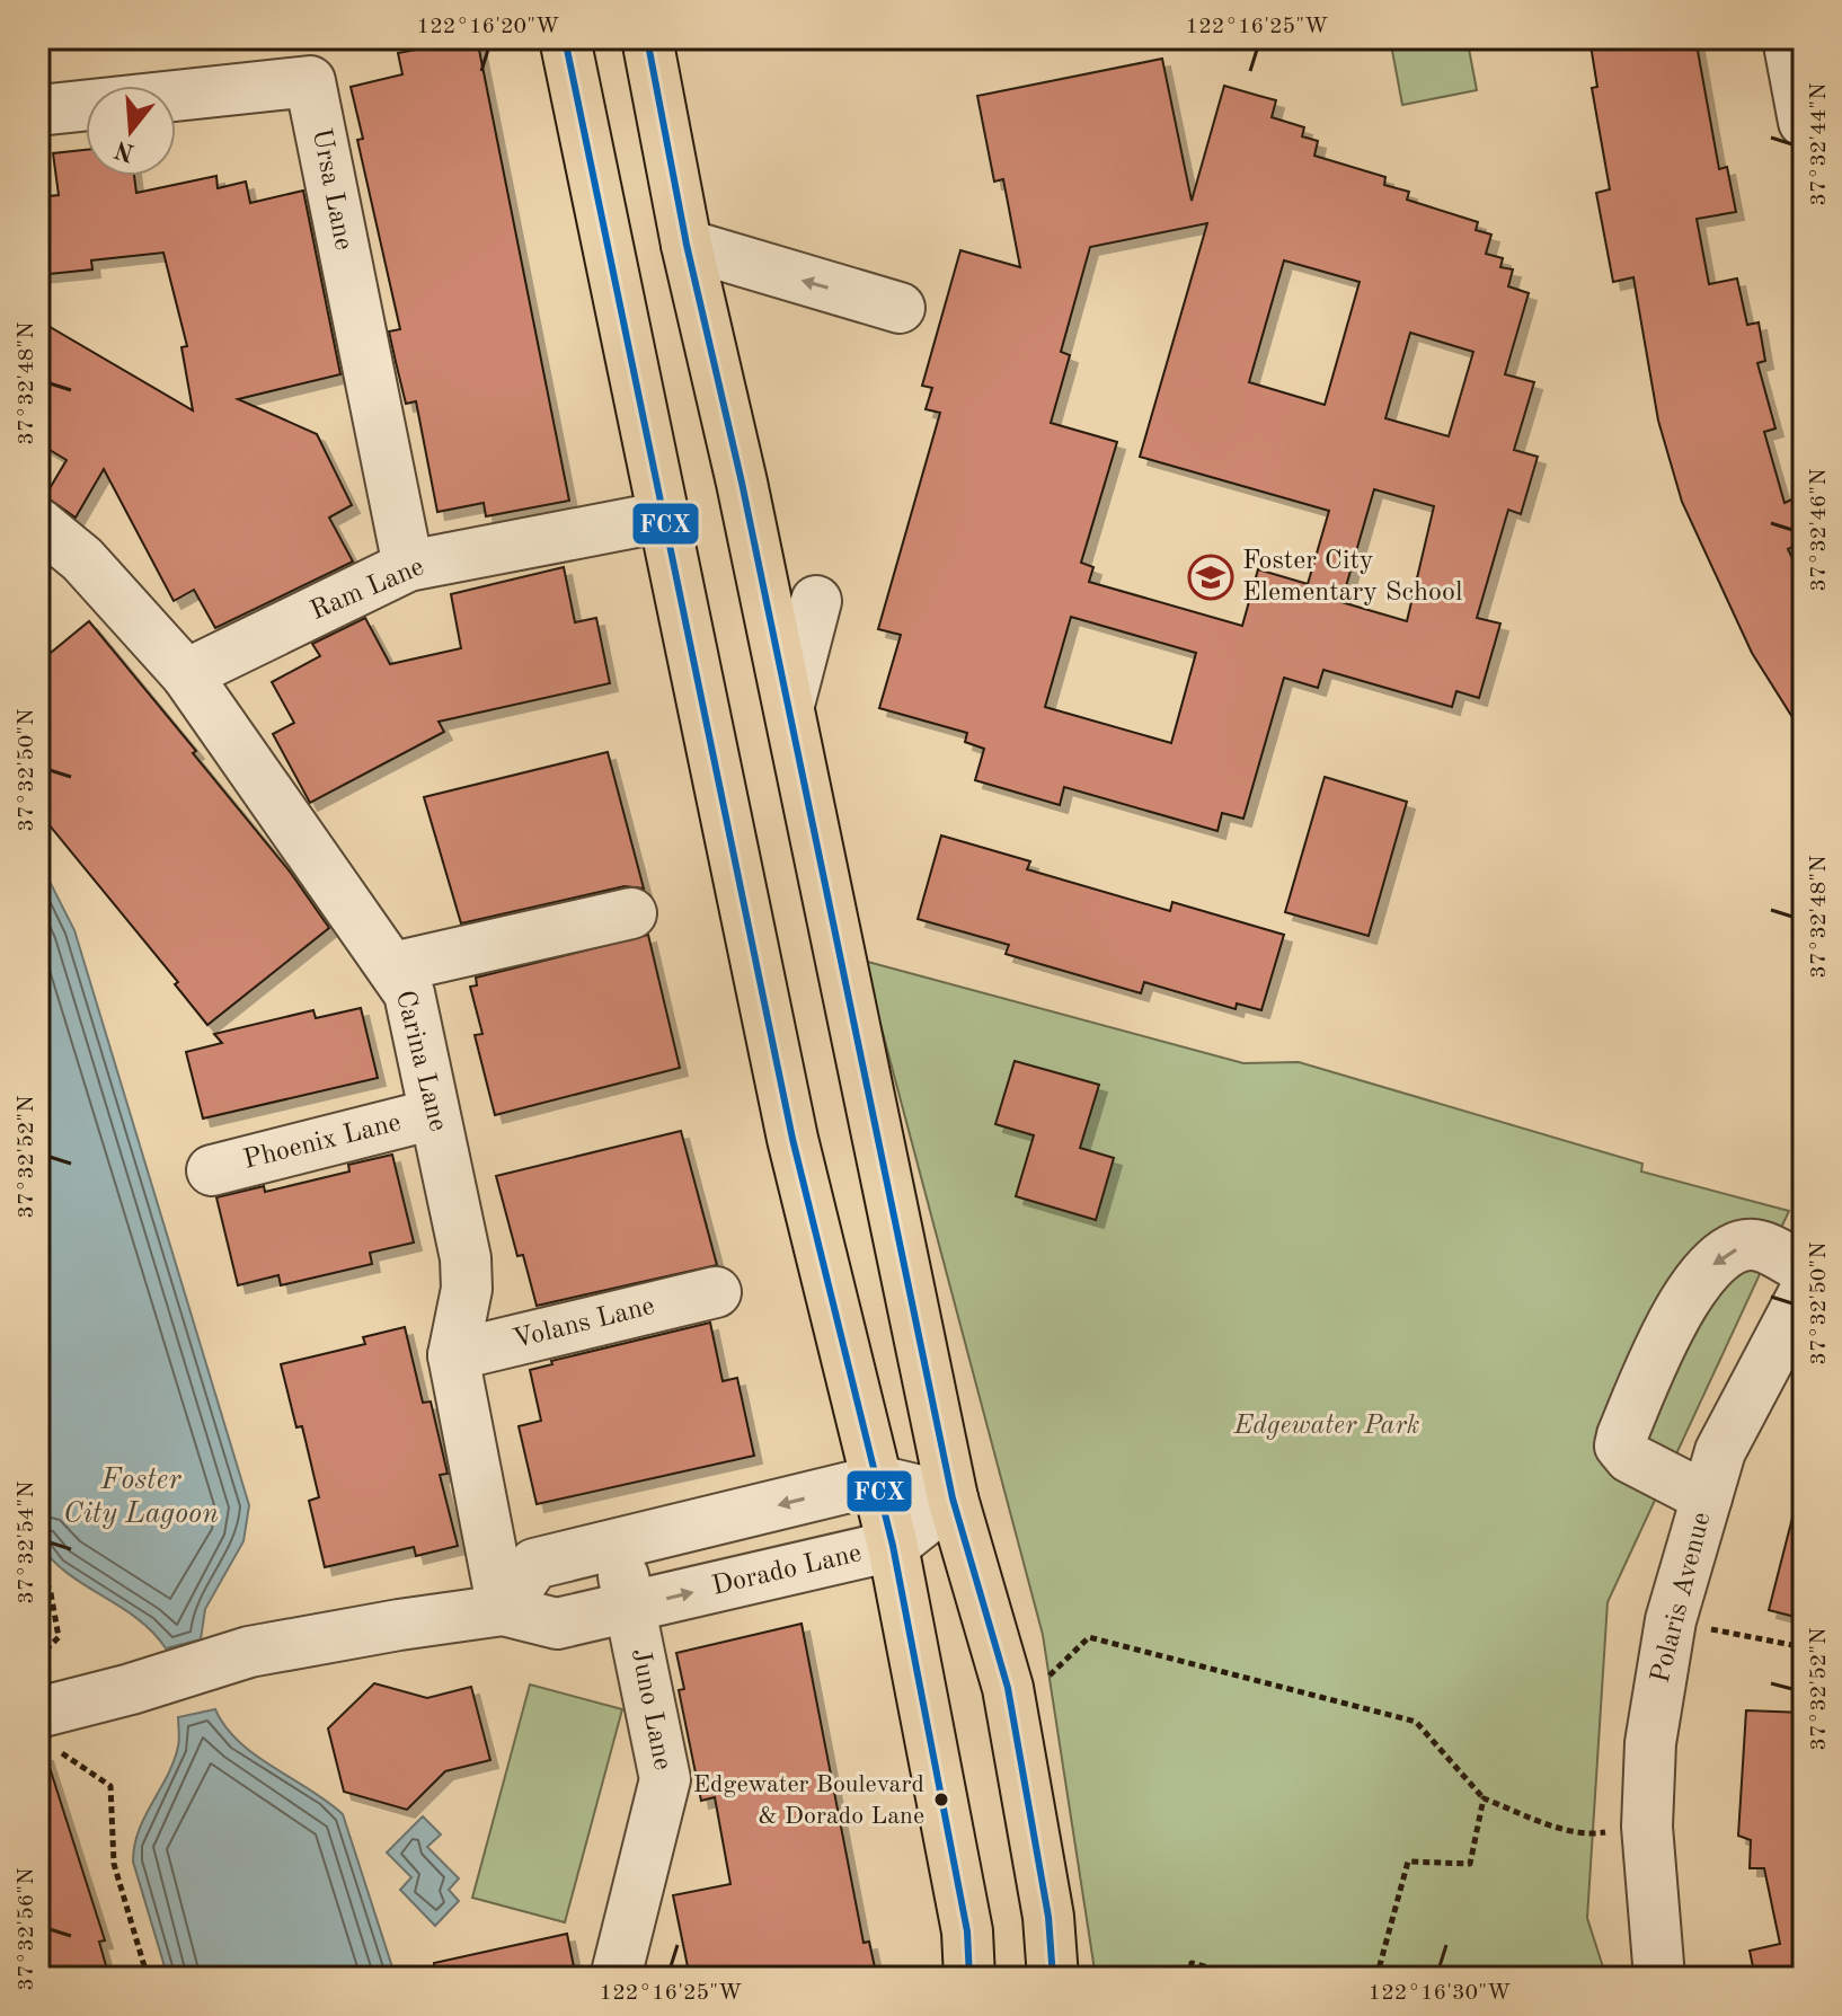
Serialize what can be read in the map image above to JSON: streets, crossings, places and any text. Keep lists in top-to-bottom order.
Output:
{
  "streets": {
    "street": [
      "Ursa Lane",
      "Ram Lane",
      "Carina Lane",
      "Phoenix Lane",
      "Volans Lane",
      "Dorado Lane",
      "Polaris Avenue",
      "Juno Lane"
    ]
  },
  "crossings": [
    ["Ursa Lane", "Ram Lane"],
    ["Ram Lane", "Carina Lane"],
    ["Carina Lane", "Phoenix Lane"],
    ["Carina Lane", "Volans Lane"],
    ["Carina Lane", "Dorado Lane"],
    ["Dorado Lane", "Juno Lane"]
  ],
  "water": ["Foster City Lagoon"],
  "parks": ["Edgewater Park"],
  "places": {
    "school or university": ["Foster City Elementary School"],
    "other": ["Edgewater Boulevard & Dorado Lane"]
  },
  "lines": ["transit line FCX"],
  "north": "bottom",
  "coordinates": [
    "122°16'20\"W",
    "122°16'25\"W",
    "37°32'44\"N",
    "37°32'48\"N",
    "37°32'46\"N",
    "37°32'50\"N",
    "37°32'52\"N",
    "37°32'54\"N",
    "37°32'56\"N",
    "122°16'30\"W"
  ]
}
